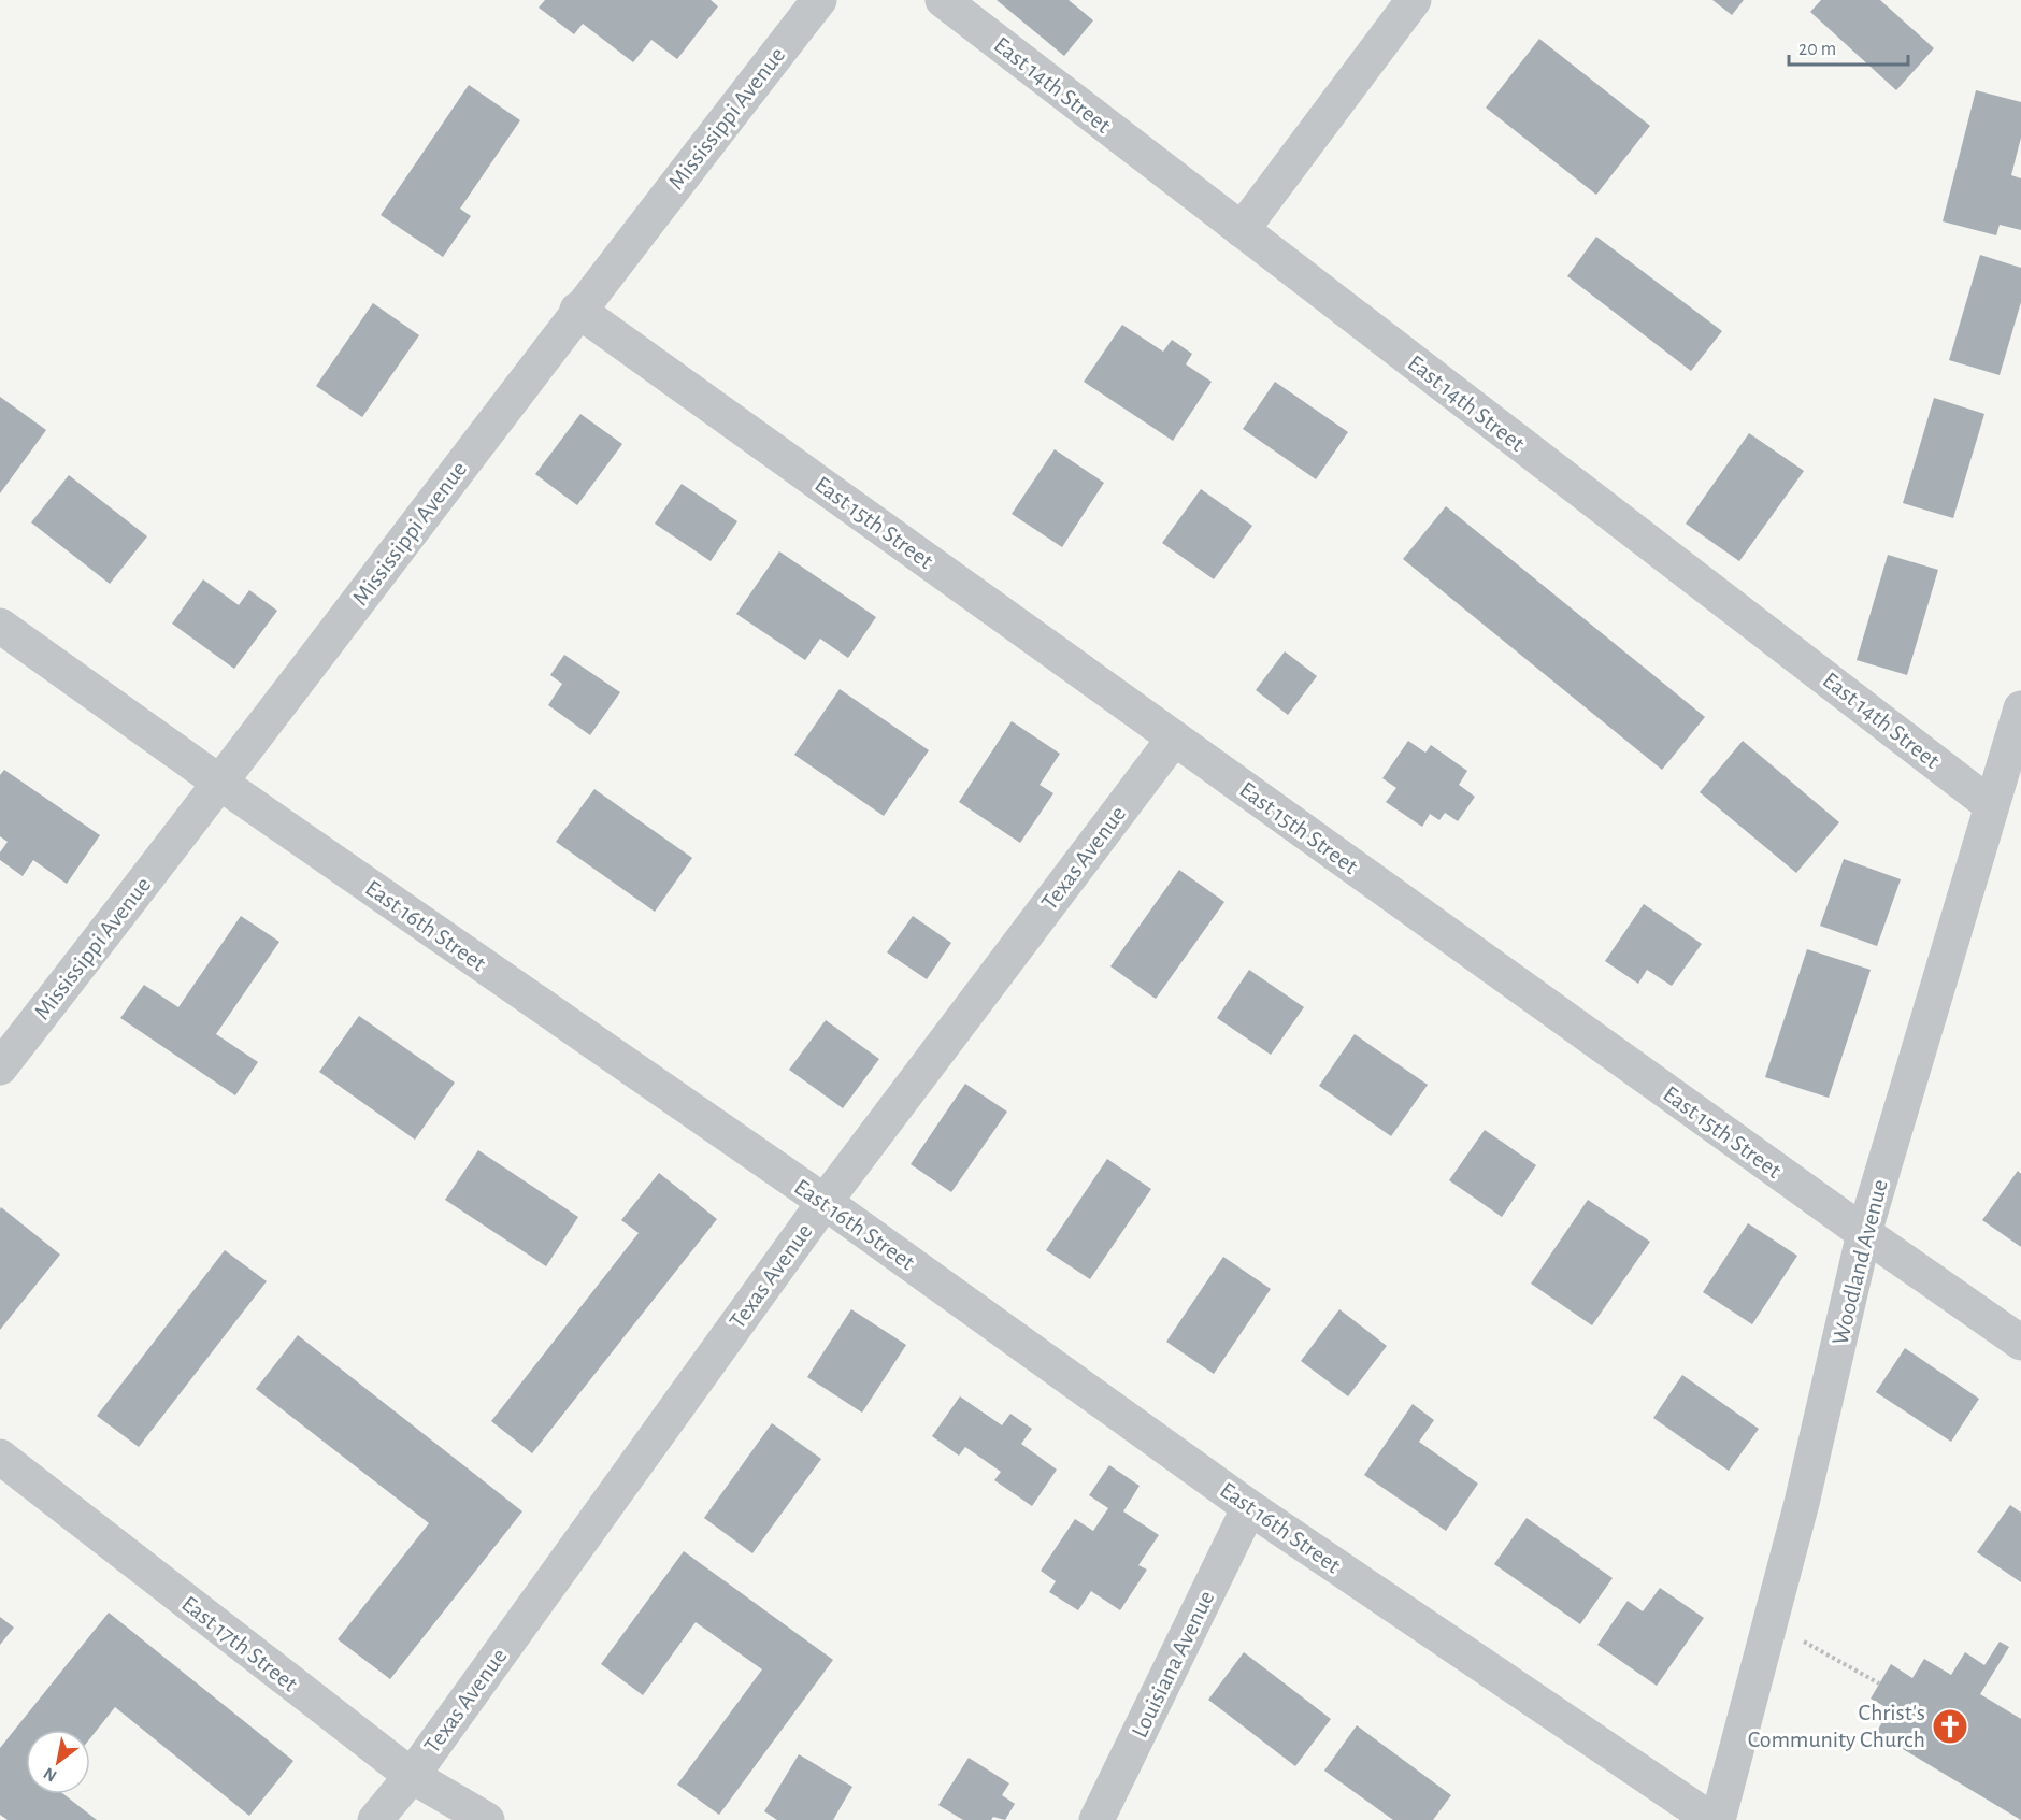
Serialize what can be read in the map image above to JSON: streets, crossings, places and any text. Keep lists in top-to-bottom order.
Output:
{
  "streets": {
    "street": [
      "East 14th Street",
      "Mississippi Avenue",
      "East 15th Street",
      "Texas Avenue",
      "East 16th Street",
      "Woodland Avenue",
      "East 17th Street",
      "Louisiana Avenue"
    ]
  },
  "crossings": [
    ["East 14th Street", "Woodland Avenue"],
    ["Mississippi Avenue", "East 15th Street"],
    ["Mississippi Avenue", "East 16th Street"],
    ["East 15th Street", "Texas Avenue"],
    ["East 15th Street", "Woodland Avenue"],
    ["Texas Avenue", "East 16th Street"],
    ["Texas Avenue", "East 17th Street"],
    ["East 16th Street", "Louisiana Avenue"]
  ],
  "places": {
    "church": ["Christ's Community Church"]
  },
  "scale_bar": "20 m",
  "north": "bottom left"
}
